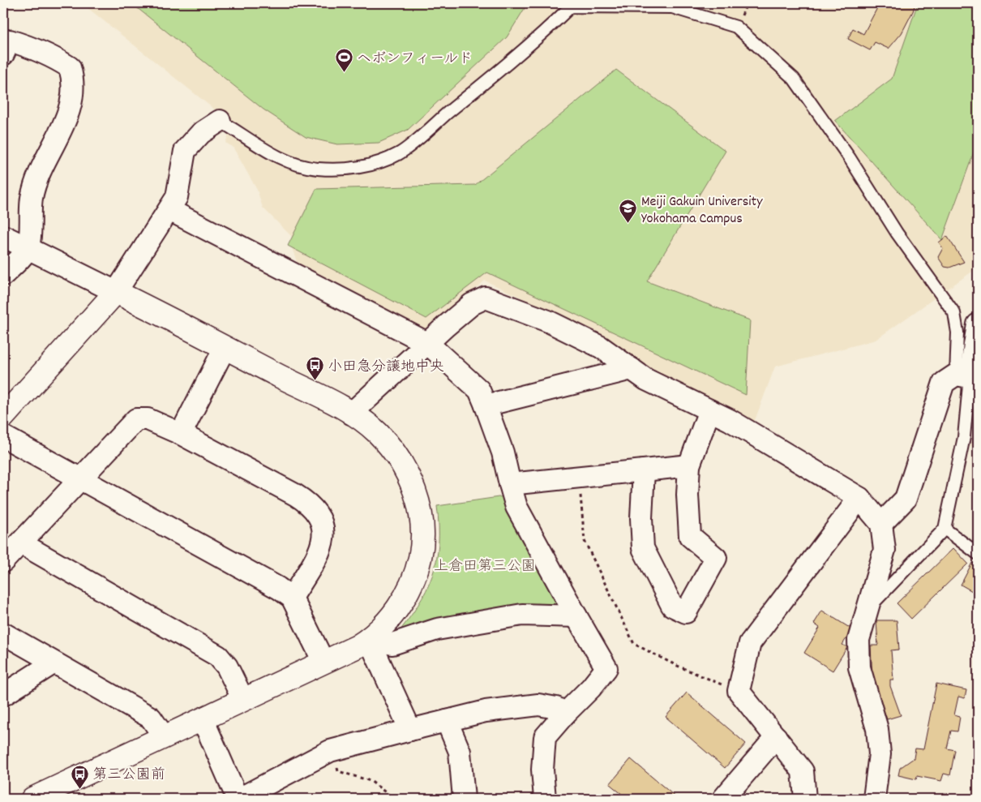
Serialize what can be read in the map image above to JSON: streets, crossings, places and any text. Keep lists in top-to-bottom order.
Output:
{
  "parks": ["上倉田第三公園"],
  "places": {
    "sports": ["ヘボンフィールド"],
    "school or university": ["Meiji Gakuin University Yokohama Campus"],
    "bus stop": ["小田急分譲地中央", "第三公園前"]
  }
}
